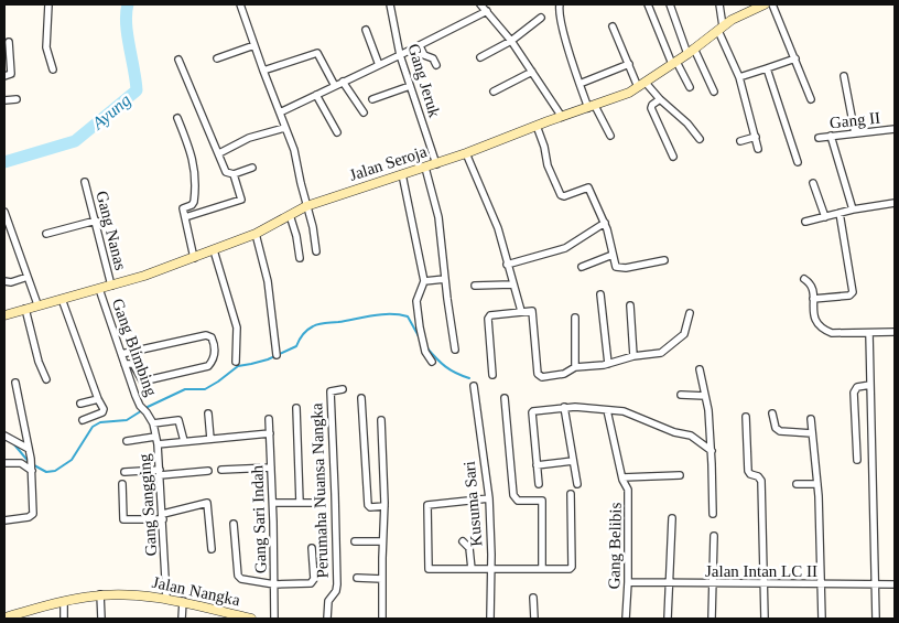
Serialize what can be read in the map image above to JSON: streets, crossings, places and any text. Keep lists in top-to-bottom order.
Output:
{
  "streets": {
    "street": [
      "Gang Jeruk",
      "Gang II",
      "Jalan Seroja",
      "Gang Nanas",
      "Gang Blimbing",
      "Perumaha Nuansa Nangka",
      "Kusuma Sari",
      "Gang Sangging",
      "Gang Sari Indah",
      "Gang Belibis",
      "Jalan Intan LC II",
      "Jalan Nangka"
    ]
  },
  "crossings": [
    ["Gang Jeruk", "Jalan Seroja"],
    ["Jalan Seroja", "Gang Nanas"],
    ["Jalan Seroja", "Gang Blimbing"],
    ["Gang Blimbing", "Gang Sangging"],
    ["Gang Sangging", "Jalan Nangka"],
    ["Gang Belibis", "Jalan Intan LC II"]
  ],
  "water": ["Ayung"]
}
